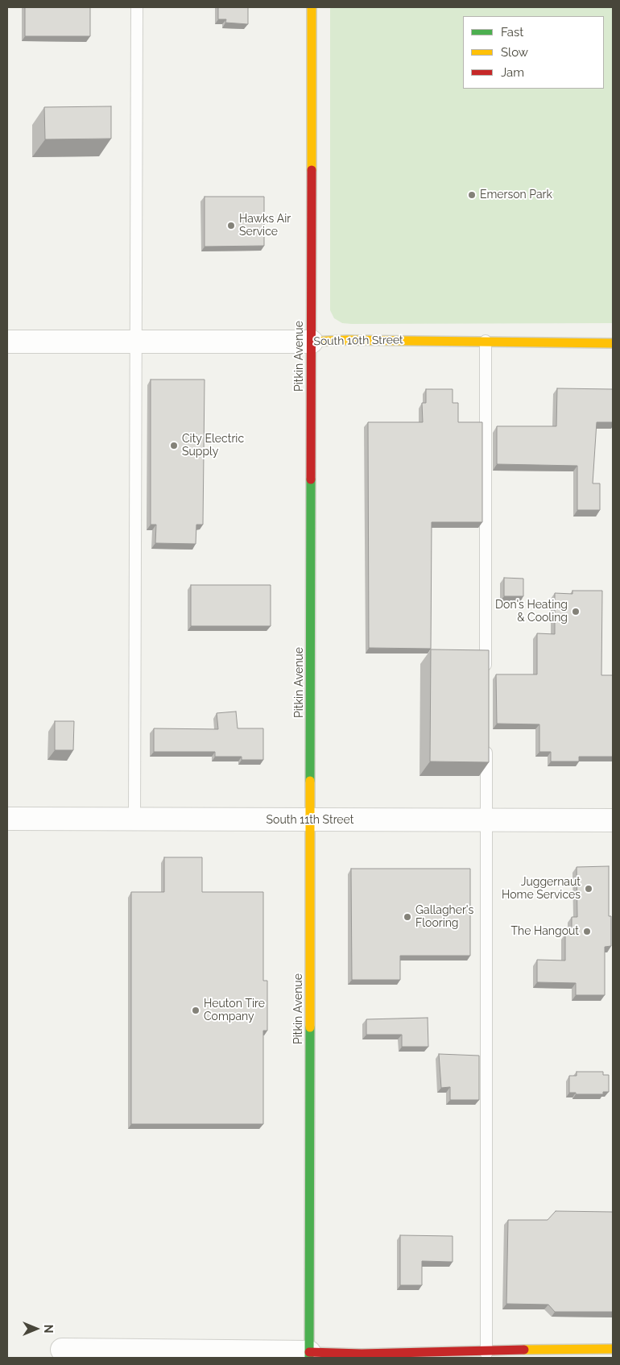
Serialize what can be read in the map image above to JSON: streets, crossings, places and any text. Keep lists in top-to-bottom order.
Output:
{
  "streets": {
    "main road": ["South 10th Street", "Pitkin Avenue"],
    "street": ["South 11th Street"]
  },
  "crossings": [
    ["South 10th Street", "Pitkin Avenue"],
    ["Pitkin Avenue", "South 11th Street"]
  ],
  "places": [
    "Emerson Park",
    "Hawks Air Service",
    "City Electric Supply",
    "Don's Heating & Cooling",
    "Juggernaut Home Services",
    "Gallagher's Flooring",
    "The Hangout",
    "Heuton Tire Company"
  ],
  "legend": ["Fast", "Slow", "Jam"],
  "north": "right"
}
